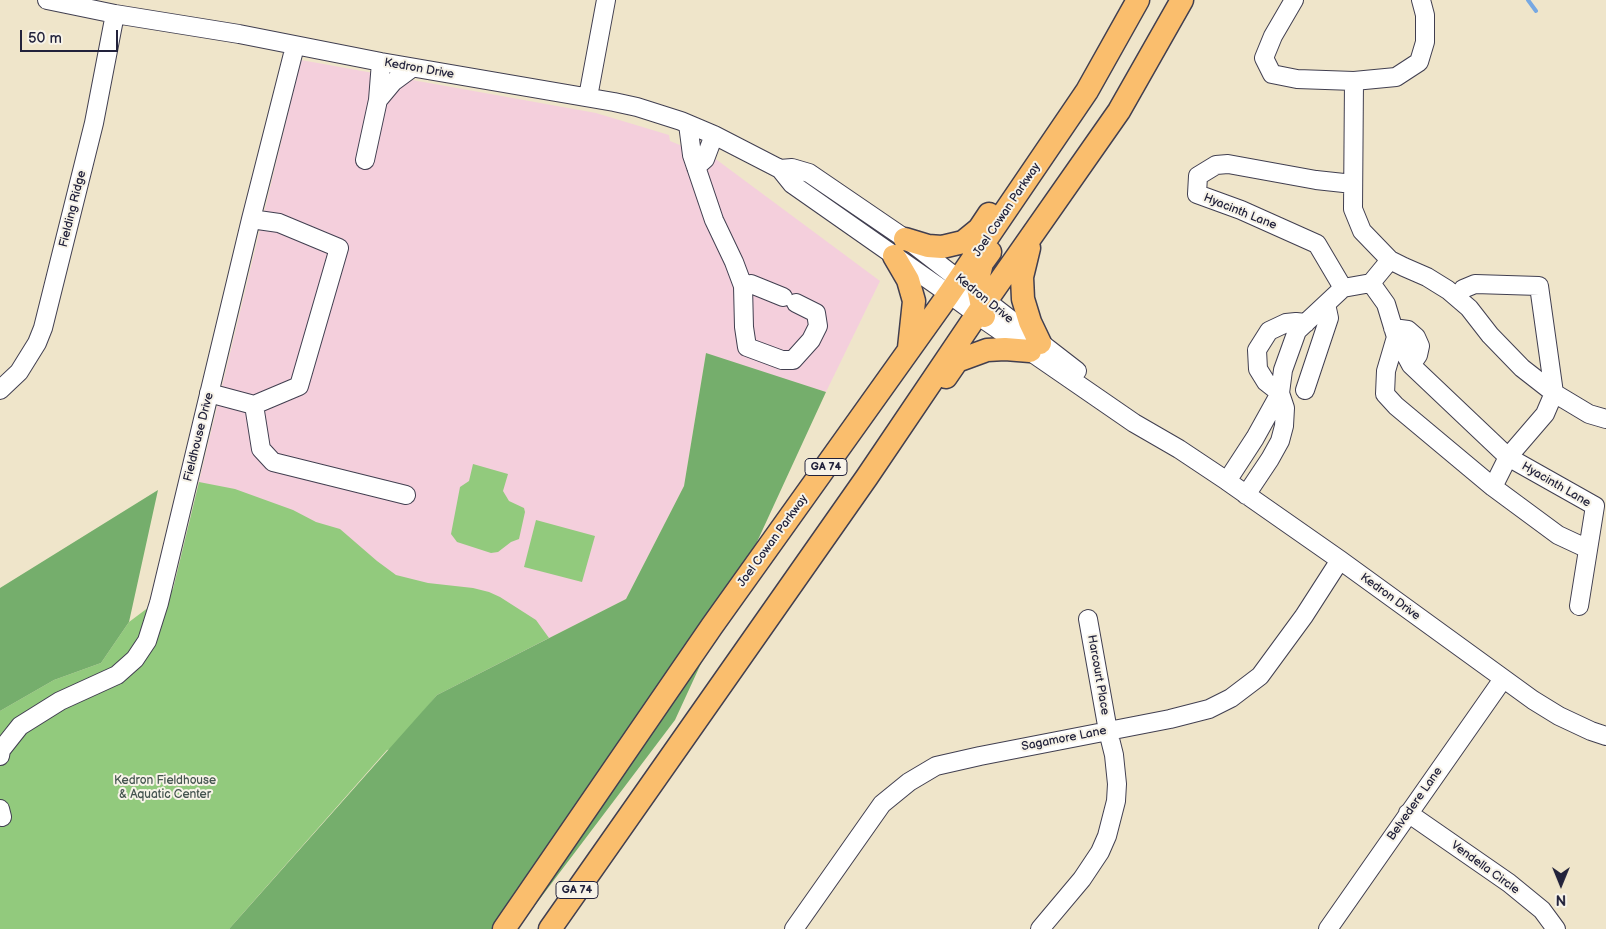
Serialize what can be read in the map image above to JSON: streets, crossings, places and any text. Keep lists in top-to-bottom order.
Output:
{
  "streets": {
    "main road": ["Joel Cowan Parkway", "GA 74"],
    "street": [
      "Kedron Drive",
      "Fielding Ridge",
      "Hyacinth Lane",
      "Fieldhouse Drive",
      "Harcourt Place",
      "Sagamore Lane",
      "Belvedere Lane",
      "Vendella Circle"
    ]
  },
  "crossings": [
    ["Kedron Drive", "Fielding Ridge"],
    ["Kedron Drive", "Joel Cowan Parkway"],
    ["Kedron Drive", "Fieldhouse Drive"],
    ["Kedron Drive", "GA 74"],
    ["Kedron Drive", "Sagamore Lane"],
    ["Kedron Drive", "Belvedere Lane"],
    ["Harcourt Place", "Sagamore Lane"],
    ["Belvedere Lane", "Vendella Circle"]
  ],
  "parks": ["Kedron Fieldhouse & Aquatic Center"],
  "scale_bar": "50 m",
  "north": "bottom"
}
